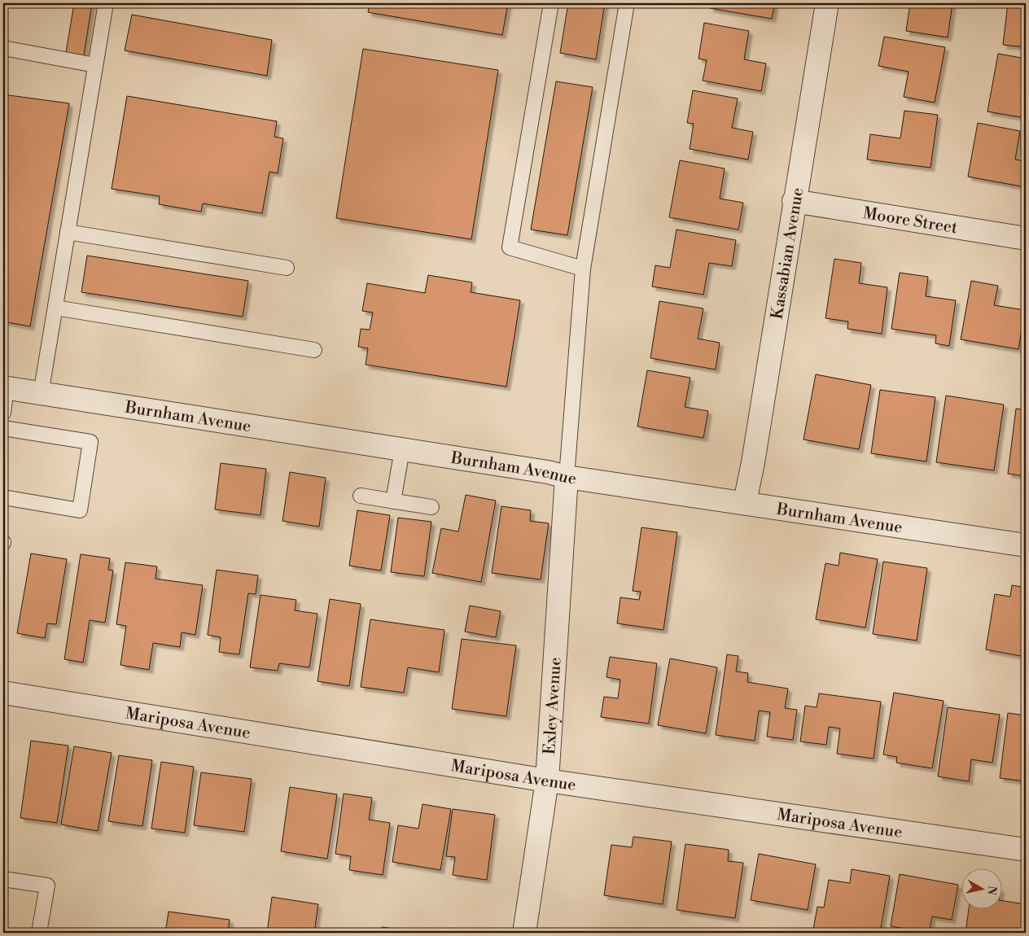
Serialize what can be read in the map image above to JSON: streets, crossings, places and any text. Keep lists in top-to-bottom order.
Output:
{
  "streets": {
    "street": [
      "Moore Street",
      "Kassabian Avenue",
      "Burnham Avenue",
      "Exley Avenue",
      "Mariposa Avenue"
    ]
  },
  "crossings": [
    ["Moore Street", "Kassabian Avenue"],
    ["Kassabian Avenue", "Burnham Avenue"],
    ["Burnham Avenue", "Exley Avenue"],
    ["Exley Avenue", "Mariposa Avenue"]
  ],
  "north": "right"
}
